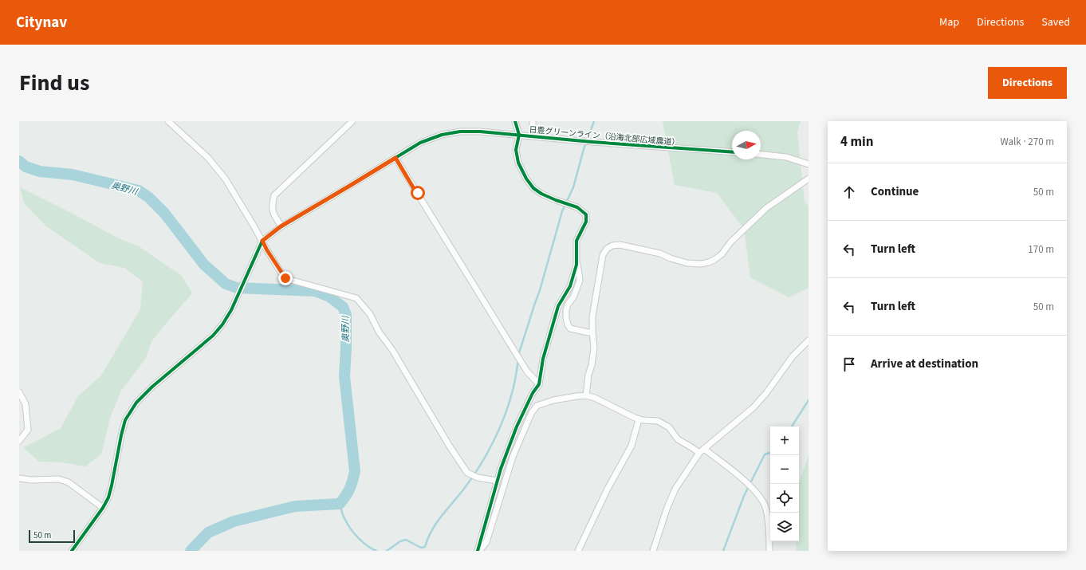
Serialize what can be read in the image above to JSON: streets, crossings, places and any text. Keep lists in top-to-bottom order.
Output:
{
  "streets": {
    "street": ["日豊グリーンライン（沿海北部広域農道）"]
  },
  "water": ["奥野川"],
  "scale_bar": "50 m",
  "north": "right",
  "page": {
    "header": "Citynav",
    "nav": ["Map", "Directions", "Saved"],
    "title": "Find us",
    "buttons": "Directions",
    "heading": ["4 min", "Walk · 270 m"],
    "list": [
      ["Continue", "50 m"],
      ["Turn left", "170 m"],
      ["Turn left", "50 m"],
      "Arrive at destination"
    ],
    "map_buttons": ["+", "−"],
    "scale": "50 m"
  }
}
